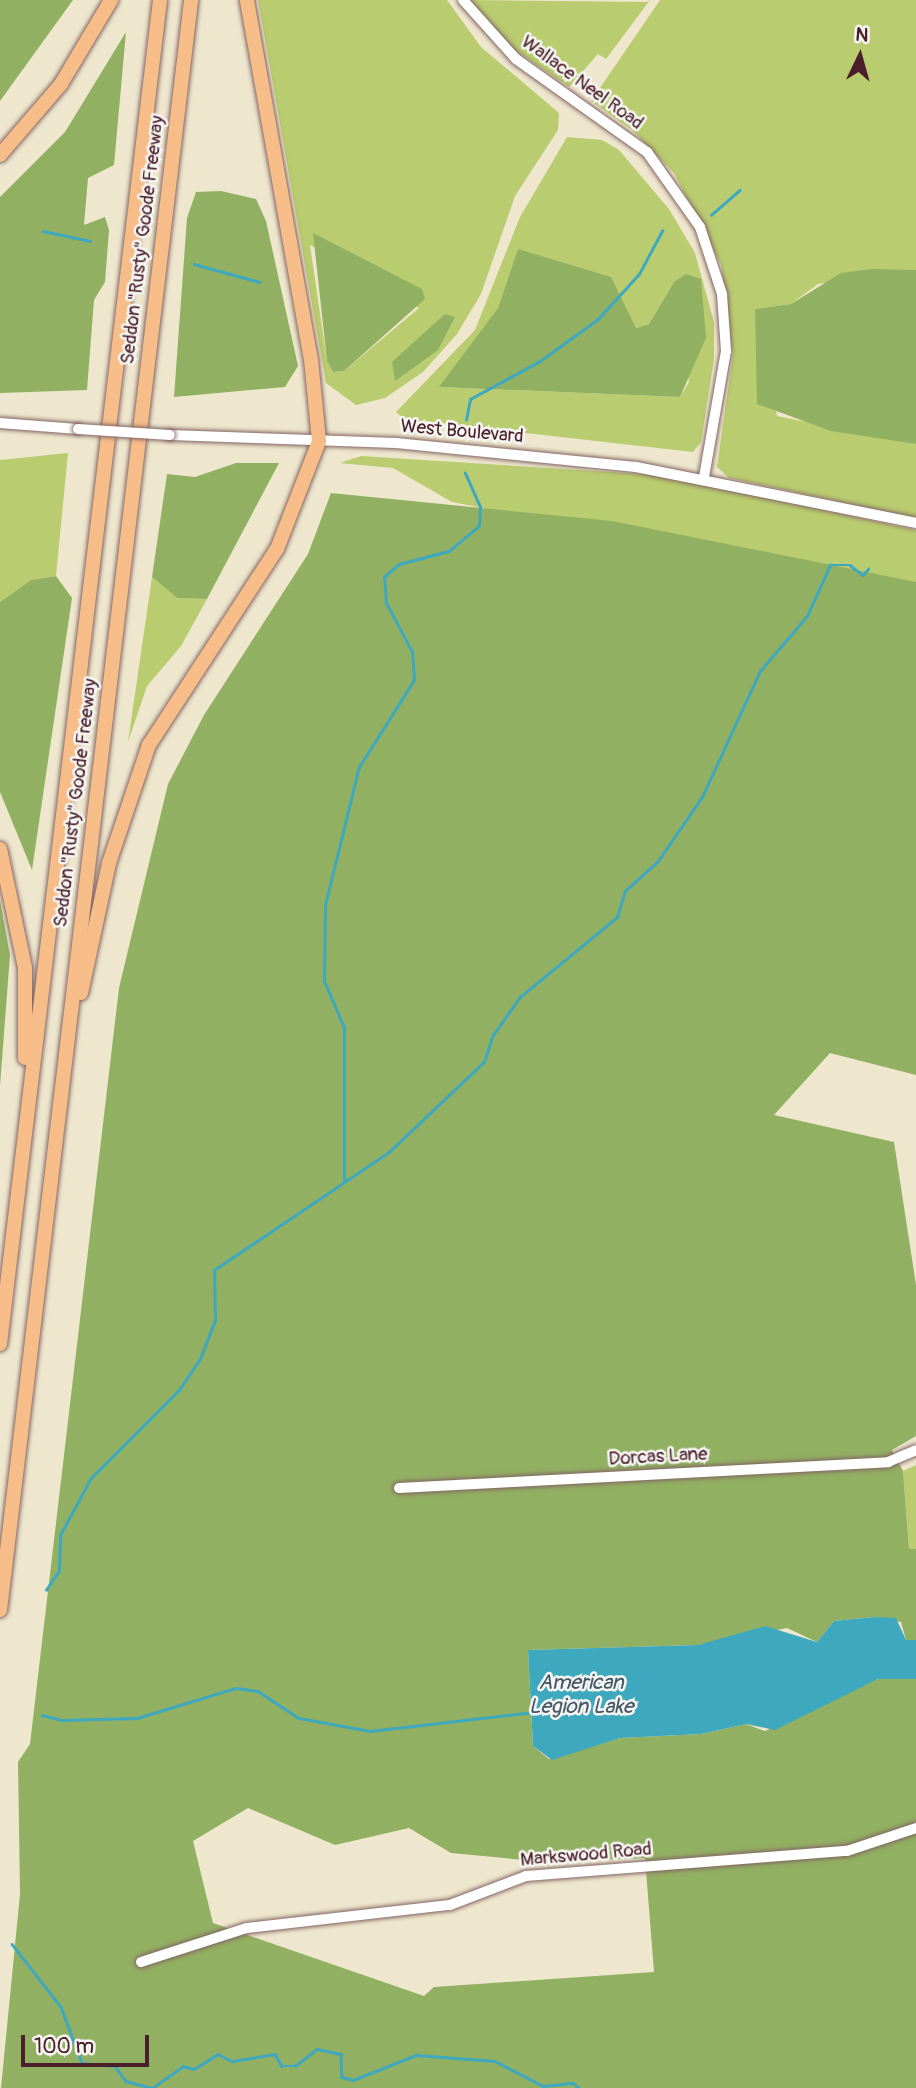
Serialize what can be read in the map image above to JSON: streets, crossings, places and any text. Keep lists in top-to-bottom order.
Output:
{
  "streets": {
    "highway": ["Seddon \"Rusty\" Goode Freeway"],
    "street": [
      "Wallace Neel Road",
      "West Boulevard",
      "Dorcas Lane",
      "Markswood Road"
    ]
  },
  "crossings": [
    ["Wallace Neel Road", "West Boulevard"]
  ],
  "water": ["American Legion Lake"],
  "scale_bar": "100 m",
  "north": "top"
}
